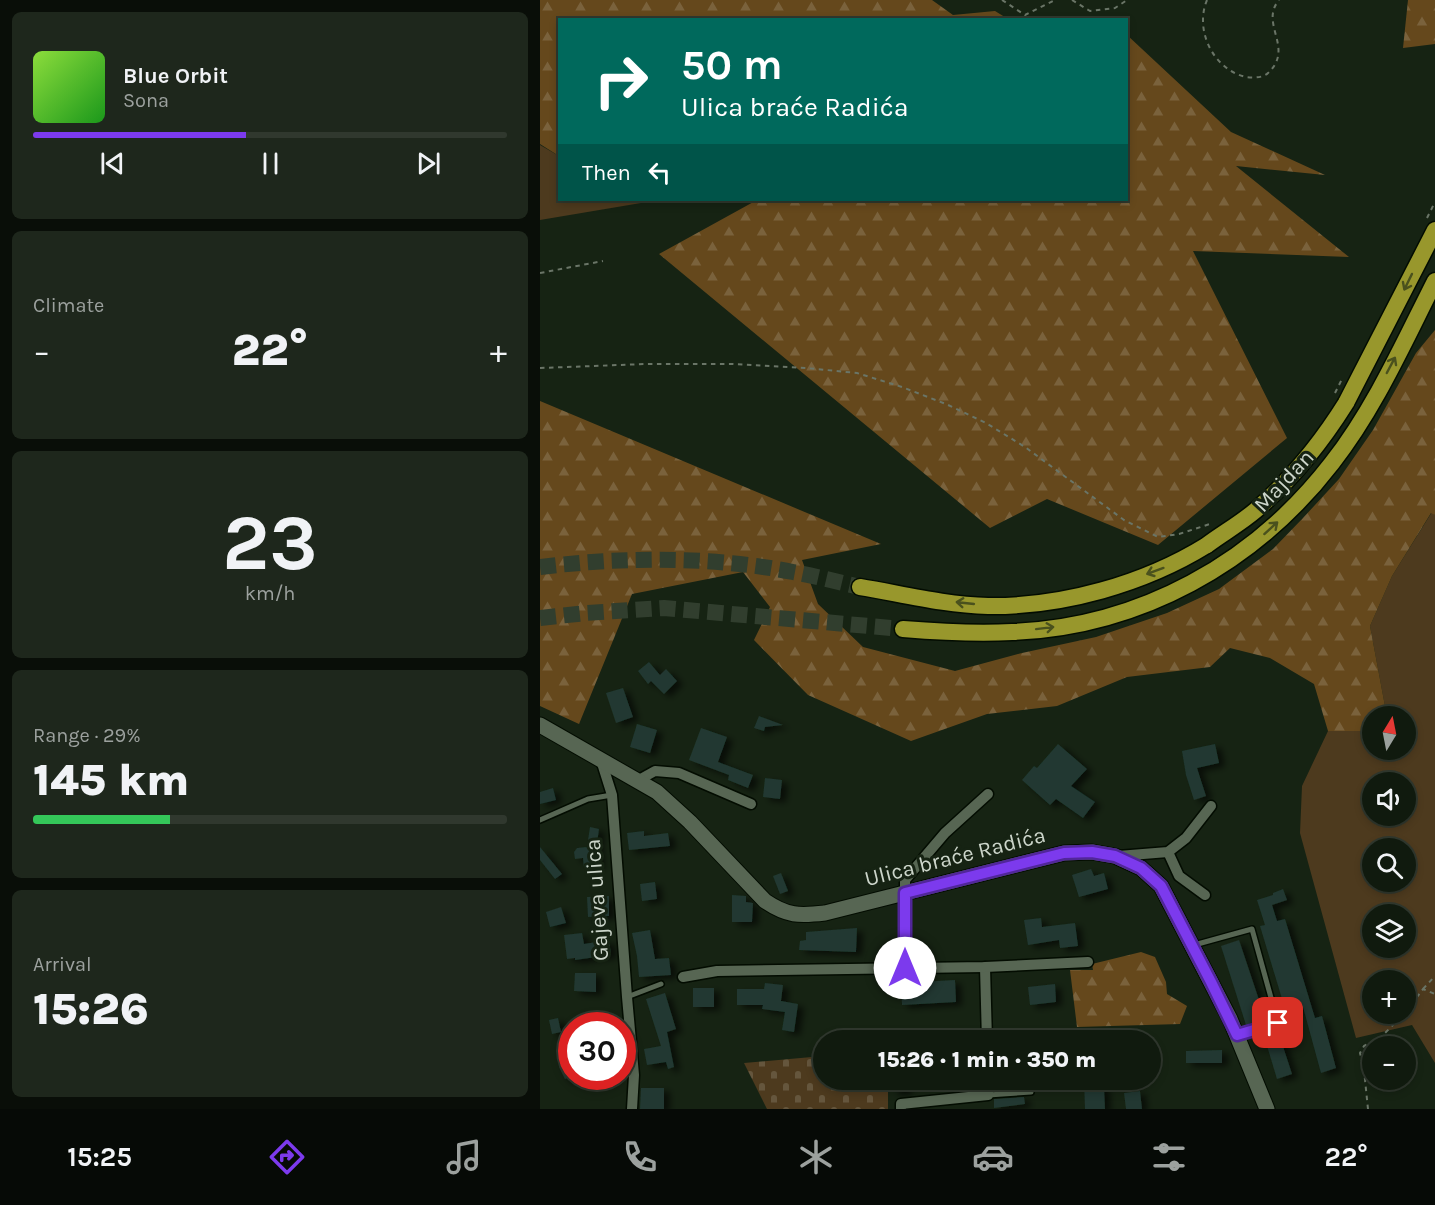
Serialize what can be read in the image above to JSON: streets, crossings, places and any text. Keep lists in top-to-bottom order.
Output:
{
  "streets": {
    "highway": ["Majdan"],
    "main road": ["Ulica braće Radića"],
    "street": ["Gajeva ulica"]
  },
  "crossings": [
    ["Ulica braće Radića", "Gajeva ulica"]
  ],
  "north": "top",
  "page": {
    "turn": ["50 m", "Ulica braće Radića"],
    "song": ["Blue Orbit", "Sona"],
    "then": "Then",
    "tile": [
      "Climate",
      ["23", "km/h"],
      ["Range · 29%", "145 km"],
      ["Arrival", "15:26"]
    ],
    "heat": ["−", "22°", "+"],
    "map_buttons": ["+", "−"],
    "limit": "30",
    "trip": "15:26 · 1 min · 350 m",
    "tabs": ["15:25", "22°"]
  }
}
